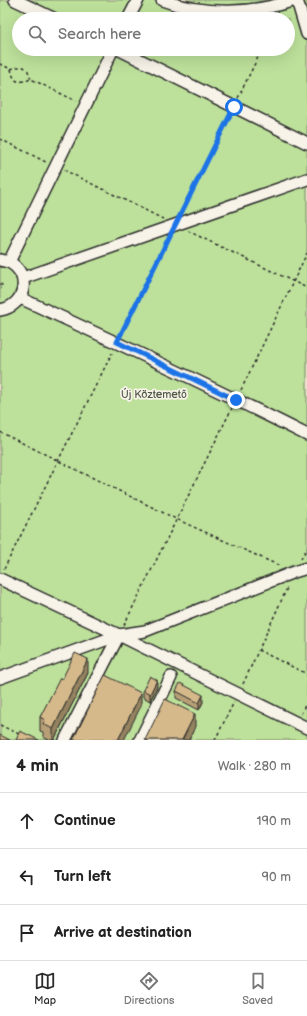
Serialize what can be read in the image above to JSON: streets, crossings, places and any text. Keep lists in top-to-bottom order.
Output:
{
  "parks": ["Új Köztemető"],
  "page": {
    "search": "Search here",
    "heading": ["4 min", "Walk · 280 m"],
    "list": [
      ["Continue", "190 m"],
      ["Turn left", "90 m"],
      "Arrive at destination"
    ],
    "nav": ["Map", "Directions", "Saved"]
  }
}
